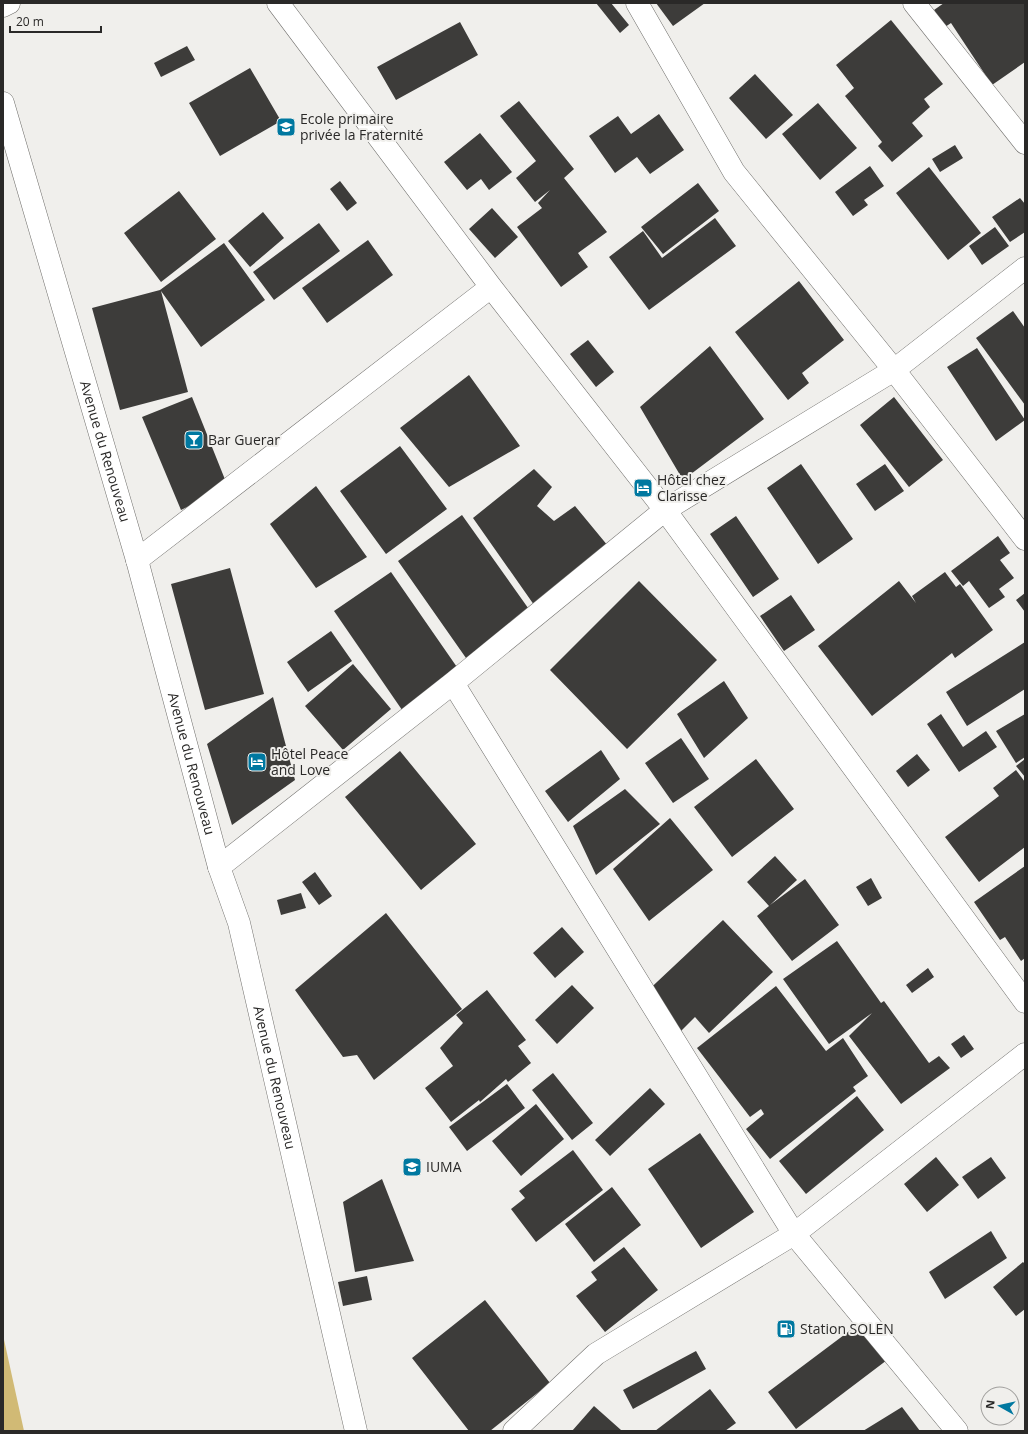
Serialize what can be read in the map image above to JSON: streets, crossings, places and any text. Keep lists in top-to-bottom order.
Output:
{
  "streets": {
    "street": ["Avenue du Renouveau"]
  },
  "places": {
    "school or university": ["Ecole primaire privée la Fraternité", "IUMA"],
    "bar": ["Bar Guerar"],
    "hotel": ["Hôtel chez Clarisse", "Hôtel Peace and Love"],
    "fuel station": ["Station SOLEN"]
  },
  "scale_bar": "20 m",
  "north": "left"
}
